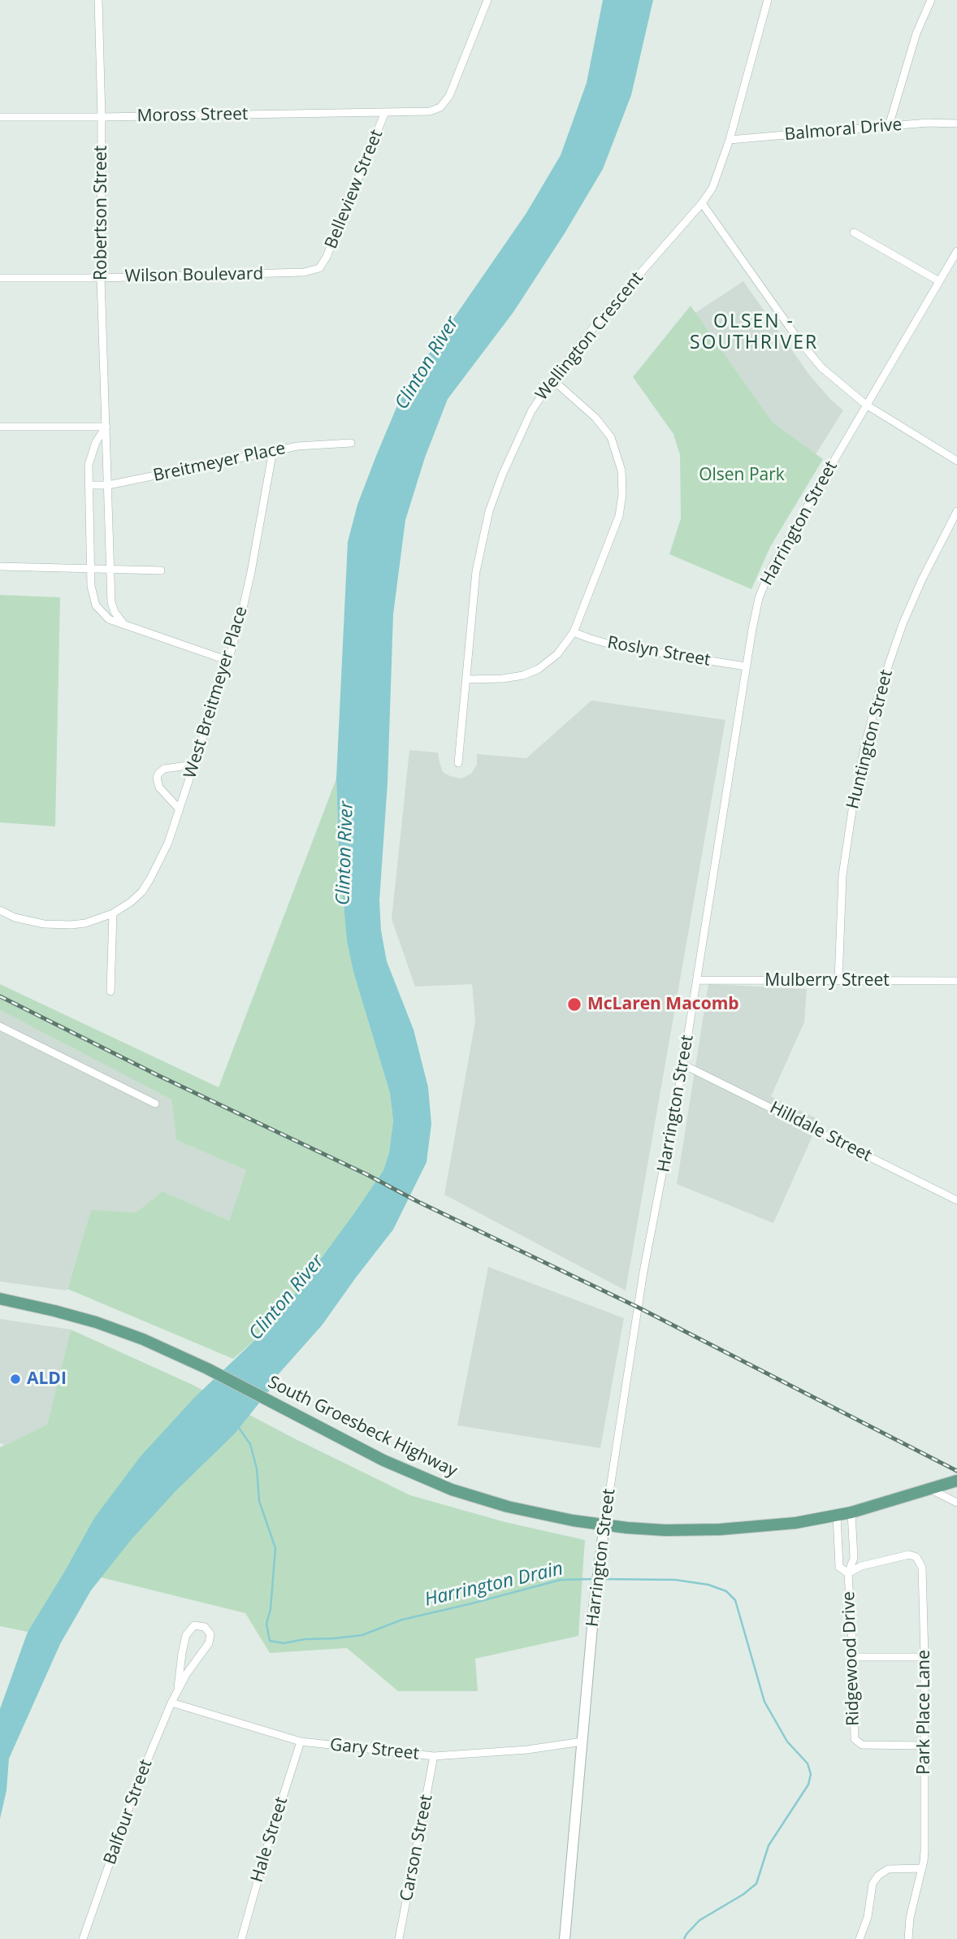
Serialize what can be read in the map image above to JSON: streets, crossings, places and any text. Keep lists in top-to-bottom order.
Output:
{
  "streets": {
    "main road": ["South Groesbeck Highway"],
    "street": [
      "Moross Street",
      "Balmoral Drive",
      "Belleview Street",
      "Robertson Street",
      "Wilson Boulevard",
      "Wellington Crescent",
      "Breitmeyer Place",
      "Harrington Street",
      "Roslyn Street",
      "West Breitmeyer Place",
      "Huntington Street",
      "Mulberry Street",
      "Hilldale Street",
      "Ridgewood Drive",
      "Park Place Lane",
      "Gary Street",
      "Balfour Street",
      "Hale Street",
      "Carson Street"
    ]
  },
  "crossings": [
    ["Moross Street", "Belleview Street"],
    ["Moross Street", "Robertson Street"],
    ["Balmoral Drive", "Wellington Crescent"],
    ["Belleview Street", "Wilson Boulevard"],
    ["Robertson Street", "Wilson Boulevard"],
    ["Robertson Street", "Breitmeyer Place"],
    ["Breitmeyer Place", "West Breitmeyer Place"],
    ["Harrington Street", "Roslyn Street"],
    ["Harrington Street", "Mulberry Street"],
    ["Harrington Street", "Hilldale Street"],
    ["Harrington Street", "South Groesbeck Highway"],
    ["Harrington Street", "Gary Street"],
    ["Huntington Street", "Mulberry Street"],
    ["South Groesbeck Highway", "Ridgewood Drive"],
    ["Ridgewood Drive", "Park Place Lane"],
    ["Gary Street", "Balfour Street"],
    ["Gary Street", "Hale Street"],
    ["Gary Street", "Carson Street"]
  ],
  "districts": ["OLSEN - SOUTHRIVER"],
  "water": ["Clinton River", "Harrington Drain"],
  "parks": ["Olsen Park"],
  "places": ["McLaren Macomb", "ALDI"]
}
